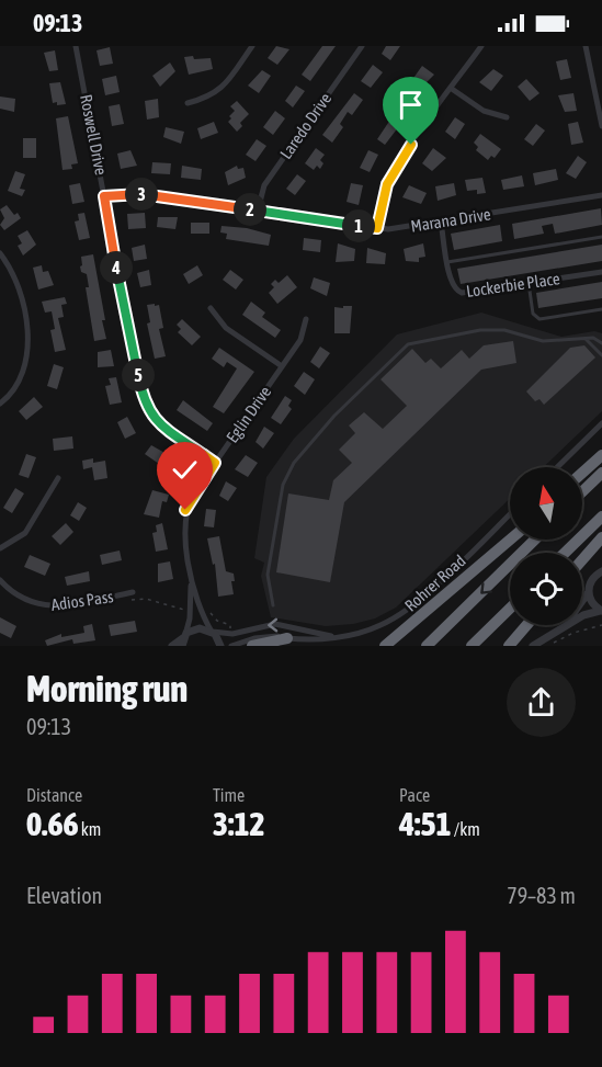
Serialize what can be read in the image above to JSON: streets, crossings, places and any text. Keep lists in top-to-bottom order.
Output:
{
  "streets": {
    "street": [
      "Laredo Drive",
      "Roswell Drive",
      "Marana Drive",
      "Lockerbie Place",
      "Eglin Drive",
      "Rohrer Road",
      "Adios Pass"
    ]
  },
  "crossings": [
    ["Laredo Drive", "Marana Drive"],
    ["Roswell Drive", "Marana Drive"],
    ["Roswell Drive", "Eglin Drive"],
    ["Marana Drive", "Lockerbie Place"],
    ["Eglin Drive", "Rohrer Road"]
  ],
  "north": "top",
  "page": {
    "status": "09:13",
    "pins": [
      "3",
      "2",
      "1",
      "4",
      "5"
    ],
    "heading": ["Morning run", "09:13"],
    "stats": [
      ["Distance", "0.66 km"],
      ["Time", "3:12"],
      ["Pace", "4:51 /km"]
    ],
    "chart": ["Elevation", "79–83 m"]
  }
}
